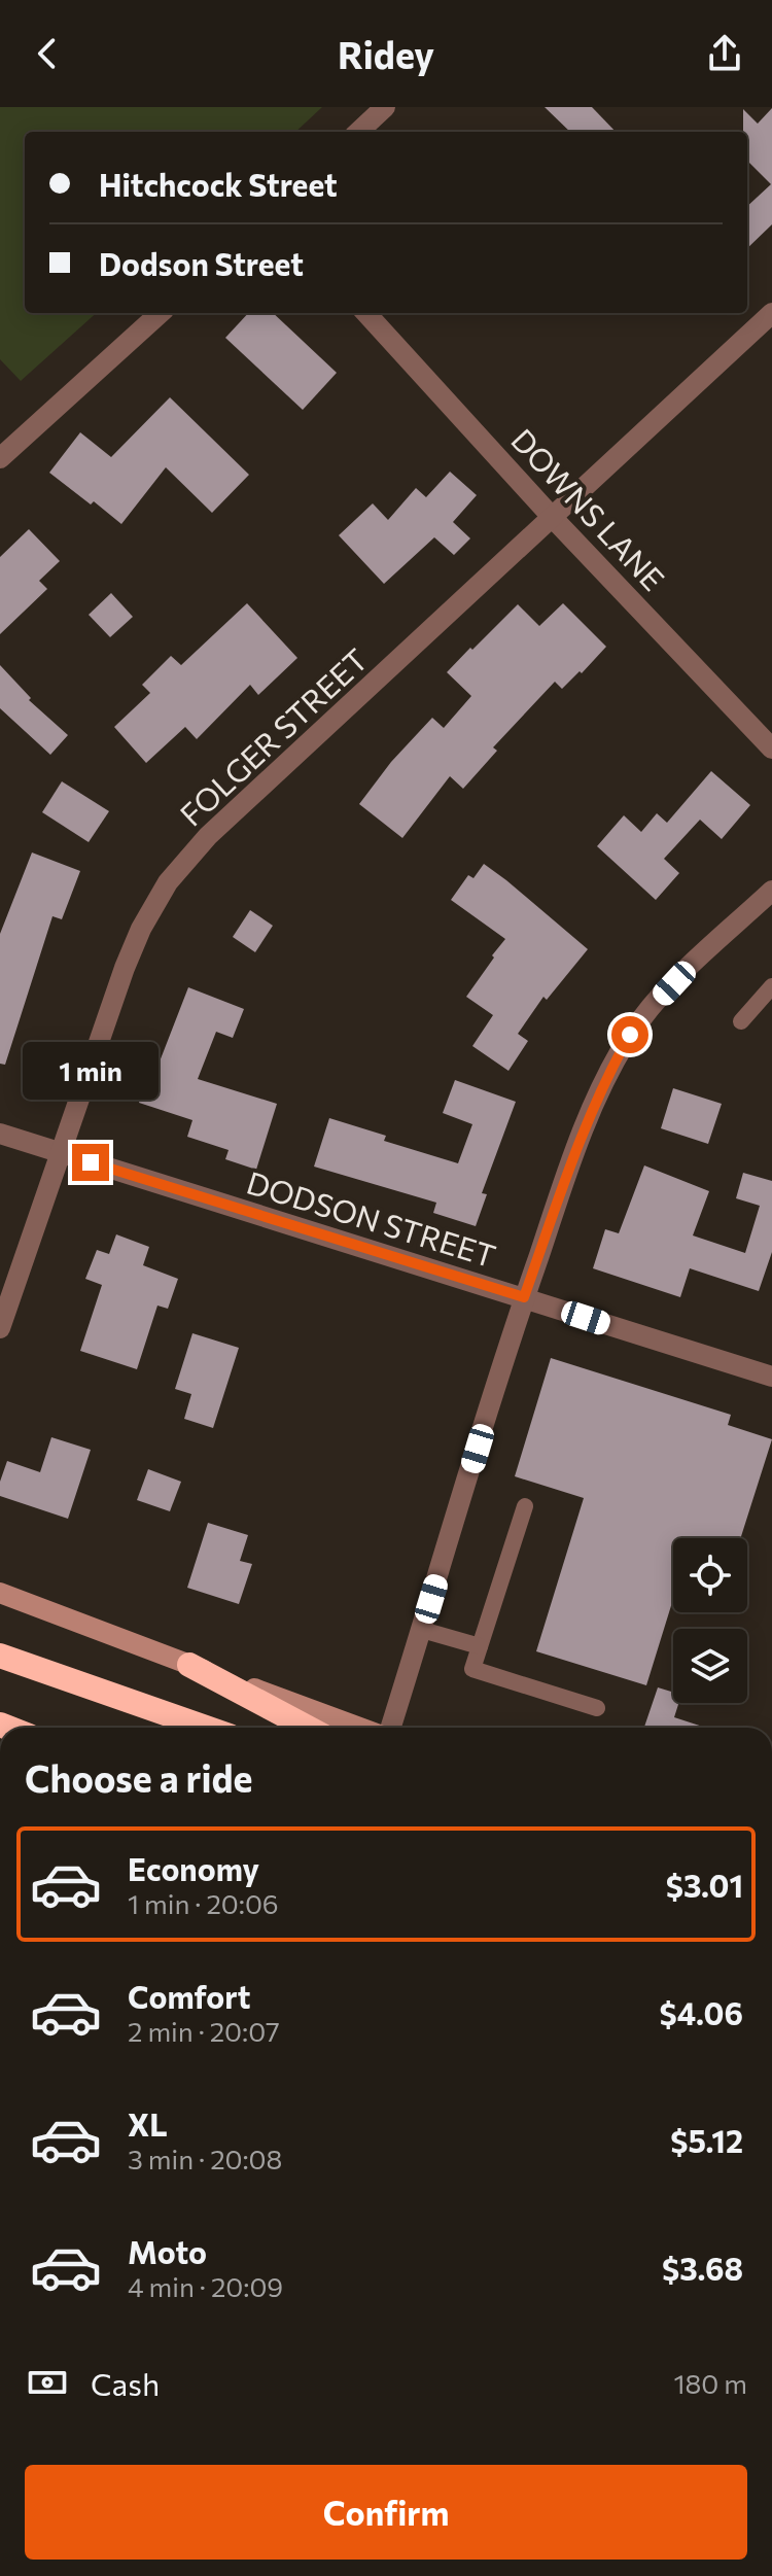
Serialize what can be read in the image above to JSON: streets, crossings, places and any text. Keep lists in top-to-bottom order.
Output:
{
  "streets": {
    "street": ["DOWNS LANE", "FOLGER STREET", "DODSON STREET"]
  },
  "crossings": [
    ["DOWNS LANE", "FOLGER STREET"],
    ["FOLGER STREET", "DODSON STREET"]
  ],
  "page": {
    "header": "Ridey",
    "banner": ["Hitchcock Street", "Dodson Street"],
    "bubble": "1 min",
    "heading": "Choose a ride",
    "list": [
      {
        "name": "Economy",
        "note": "1 min · 20:06",
        "value": "$3.01"
      },
      {
        "name": "Comfort",
        "note": "2 min · 20:07",
        "value": "$4.06"
      },
      {
        "name": "XL",
        "note": "3 min · 20:08",
        "value": "$5.12"
      },
      {
        "name": "Moto",
        "note": "4 min · 20:09",
        "value": "$3.68"
      }
    ],
    "pay": ["Cash", "180 m"],
    "buttons": "Confirm"
  }
}
